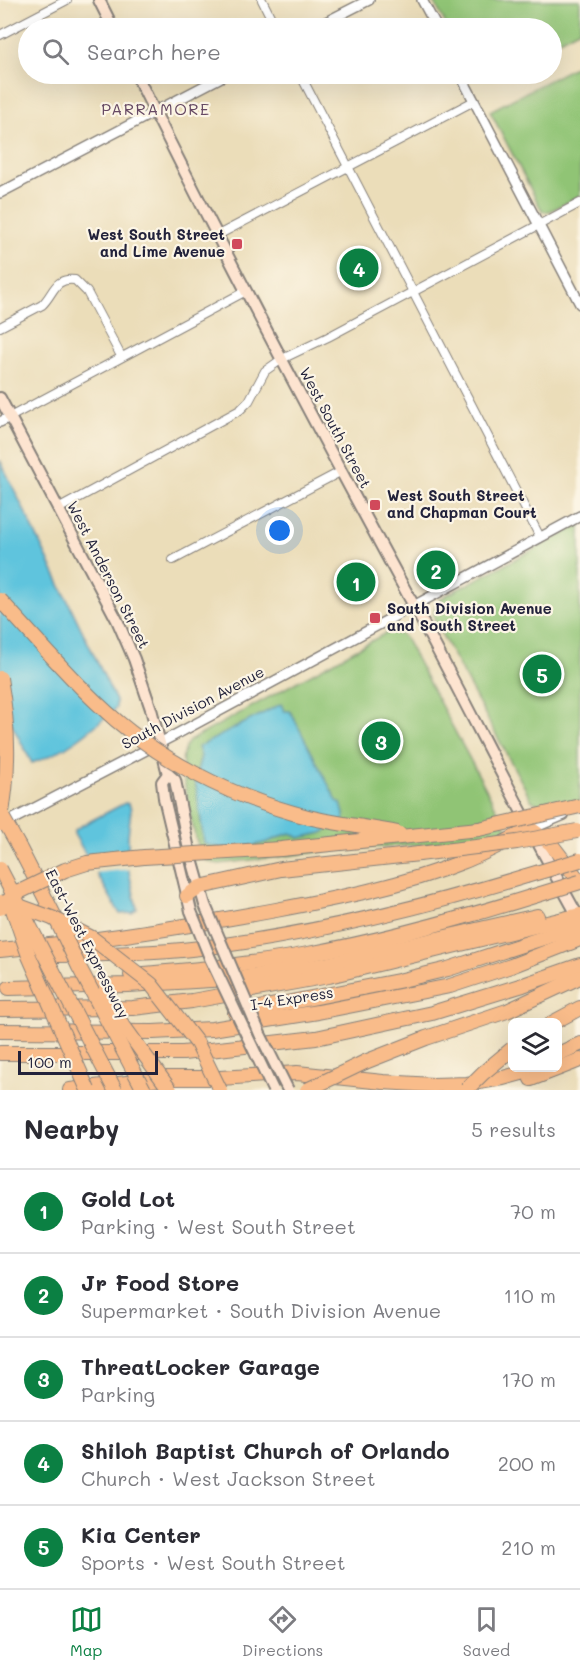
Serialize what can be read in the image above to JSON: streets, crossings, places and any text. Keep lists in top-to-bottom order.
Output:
{
  "streets": {
    "highway": ["East-West Expressway", "I-4 Express"],
    "main road": ["West South Street", "West Anderson Street"],
    "street": ["South Division Avenue"]
  },
  "crossings": [
    ["West South Street", "South Division Avenue"],
    ["West Anderson Street", "South Division Avenue"]
  ],
  "districts": ["PARRAMORE"],
  "places": {
    "transit": ["West South Street and Lime Avenue", "West South Street and Chapman Court", "South Division Avenue and South Street"]
  },
  "scale_bar": "100 m",
  "page": {
    "search": "Search here",
    "pins": [
      "4",
      "2",
      "1",
      "5",
      "3"
    ],
    "scale": "100 m",
    "heading": ["Nearby", "5 results"],
    "list": [
      {
        "mark": "1",
        "name": "Gold Lot",
        "note": "Parking · West South Street",
        "value": "70 m"
      },
      {
        "mark": "2",
        "name": "Jr Food Store",
        "note": "Supermarket · South Division Avenue",
        "value": "110 m"
      },
      {
        "mark": "3",
        "name": "ThreatLocker Garage",
        "note": "Parking",
        "value": "170 m"
      },
      {
        "mark": "4",
        "name": "Shiloh Baptist Church of Orlando",
        "note": "Church · West Jackson Street",
        "value": "200 m"
      },
      {
        "mark": "5",
        "name": "Kia Center",
        "note": "Sports · West South Street",
        "value": "210 m"
      }
    ],
    "nav": ["Map", "Directions", "Saved"]
  }
}
